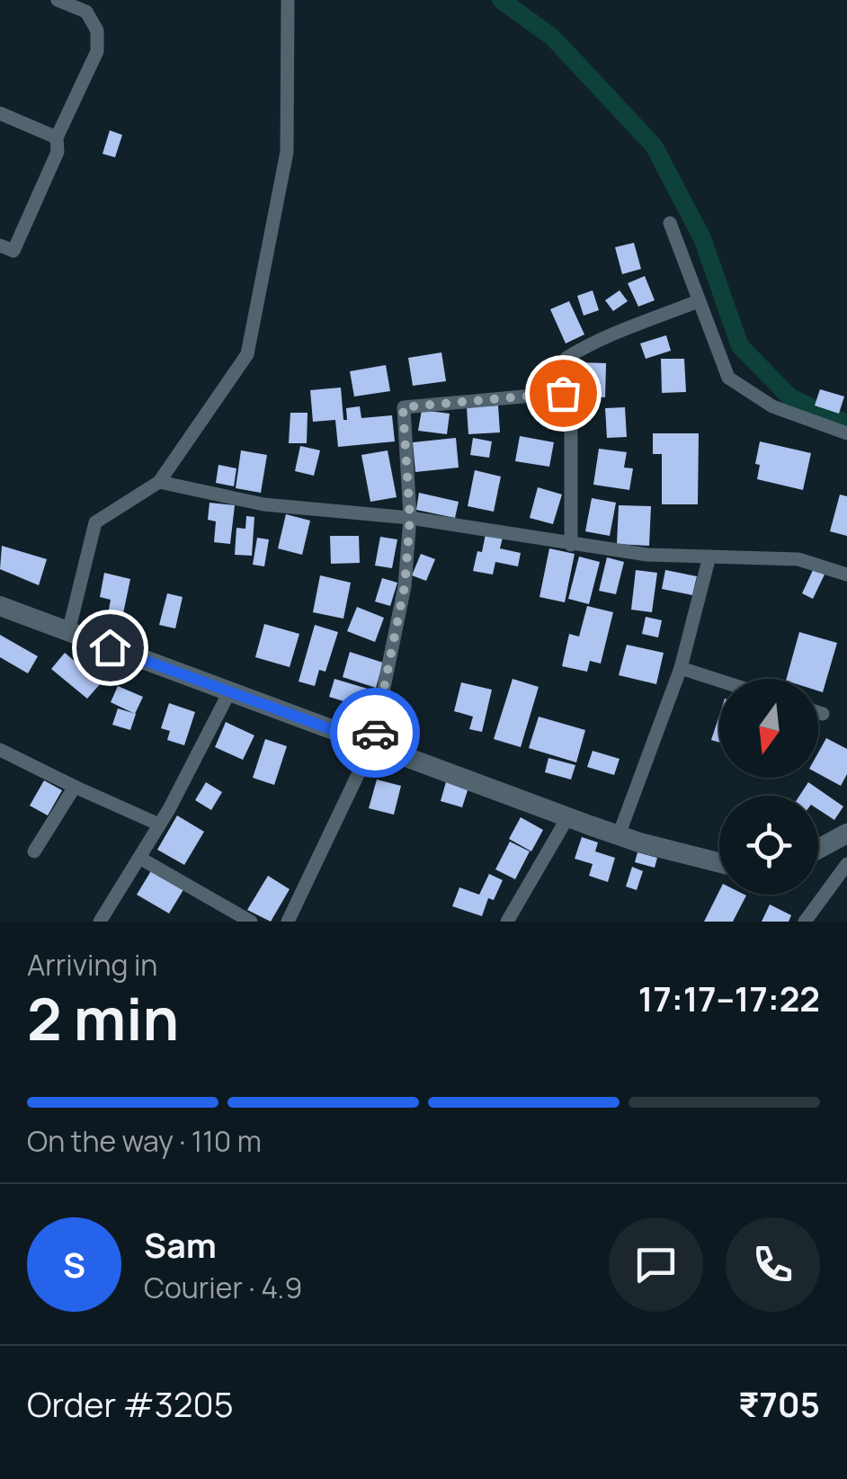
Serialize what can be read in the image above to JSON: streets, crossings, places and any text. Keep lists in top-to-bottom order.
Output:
{
  "north": "bottom",
  "page": {
    "heading": ["2 min", "Arriving in", "17:17–17:22"],
    "panel": [
      "Sam",
      "Courier · 4.9",
      "Order #3205",
      "₹705"
    ],
    "bar": "On the way · 110 m",
    "round": "S"
  }
}
